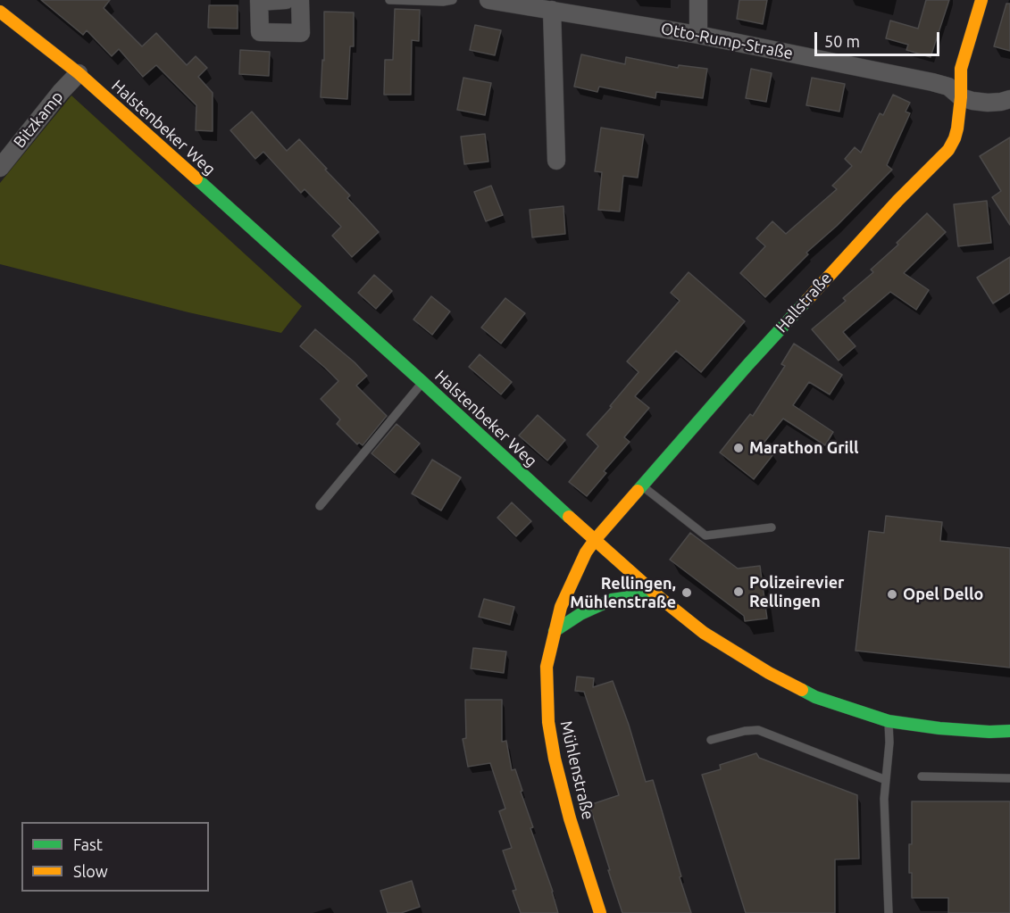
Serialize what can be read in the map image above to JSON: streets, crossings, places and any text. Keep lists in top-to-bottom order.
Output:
{
  "streets": {
    "main road": ["Halstenbeker Weg", "Hallstraße", "Mühlenstraße"],
    "street": ["Otto-Rump-Straße", "Bitzkamp"]
  },
  "crossings": [
    ["Otto-Rump-Straße", "Hallstraße"],
    ["Bitzkamp", "Halstenbeker Weg"],
    ["Halstenbeker Weg", "Hallstraße"],
    ["Halstenbeker Weg", "Mühlenstraße"],
    ["Hallstraße", "Mühlenstraße"]
  ],
  "places": [
    "Marathon Grill",
    "Polizeirevier Rellingen",
    "Rellingen, Mühlenstraße",
    "Opel Dello"
  ],
  "legend": ["Fast", "Slow"],
  "scale_bar": "50 m"
}
